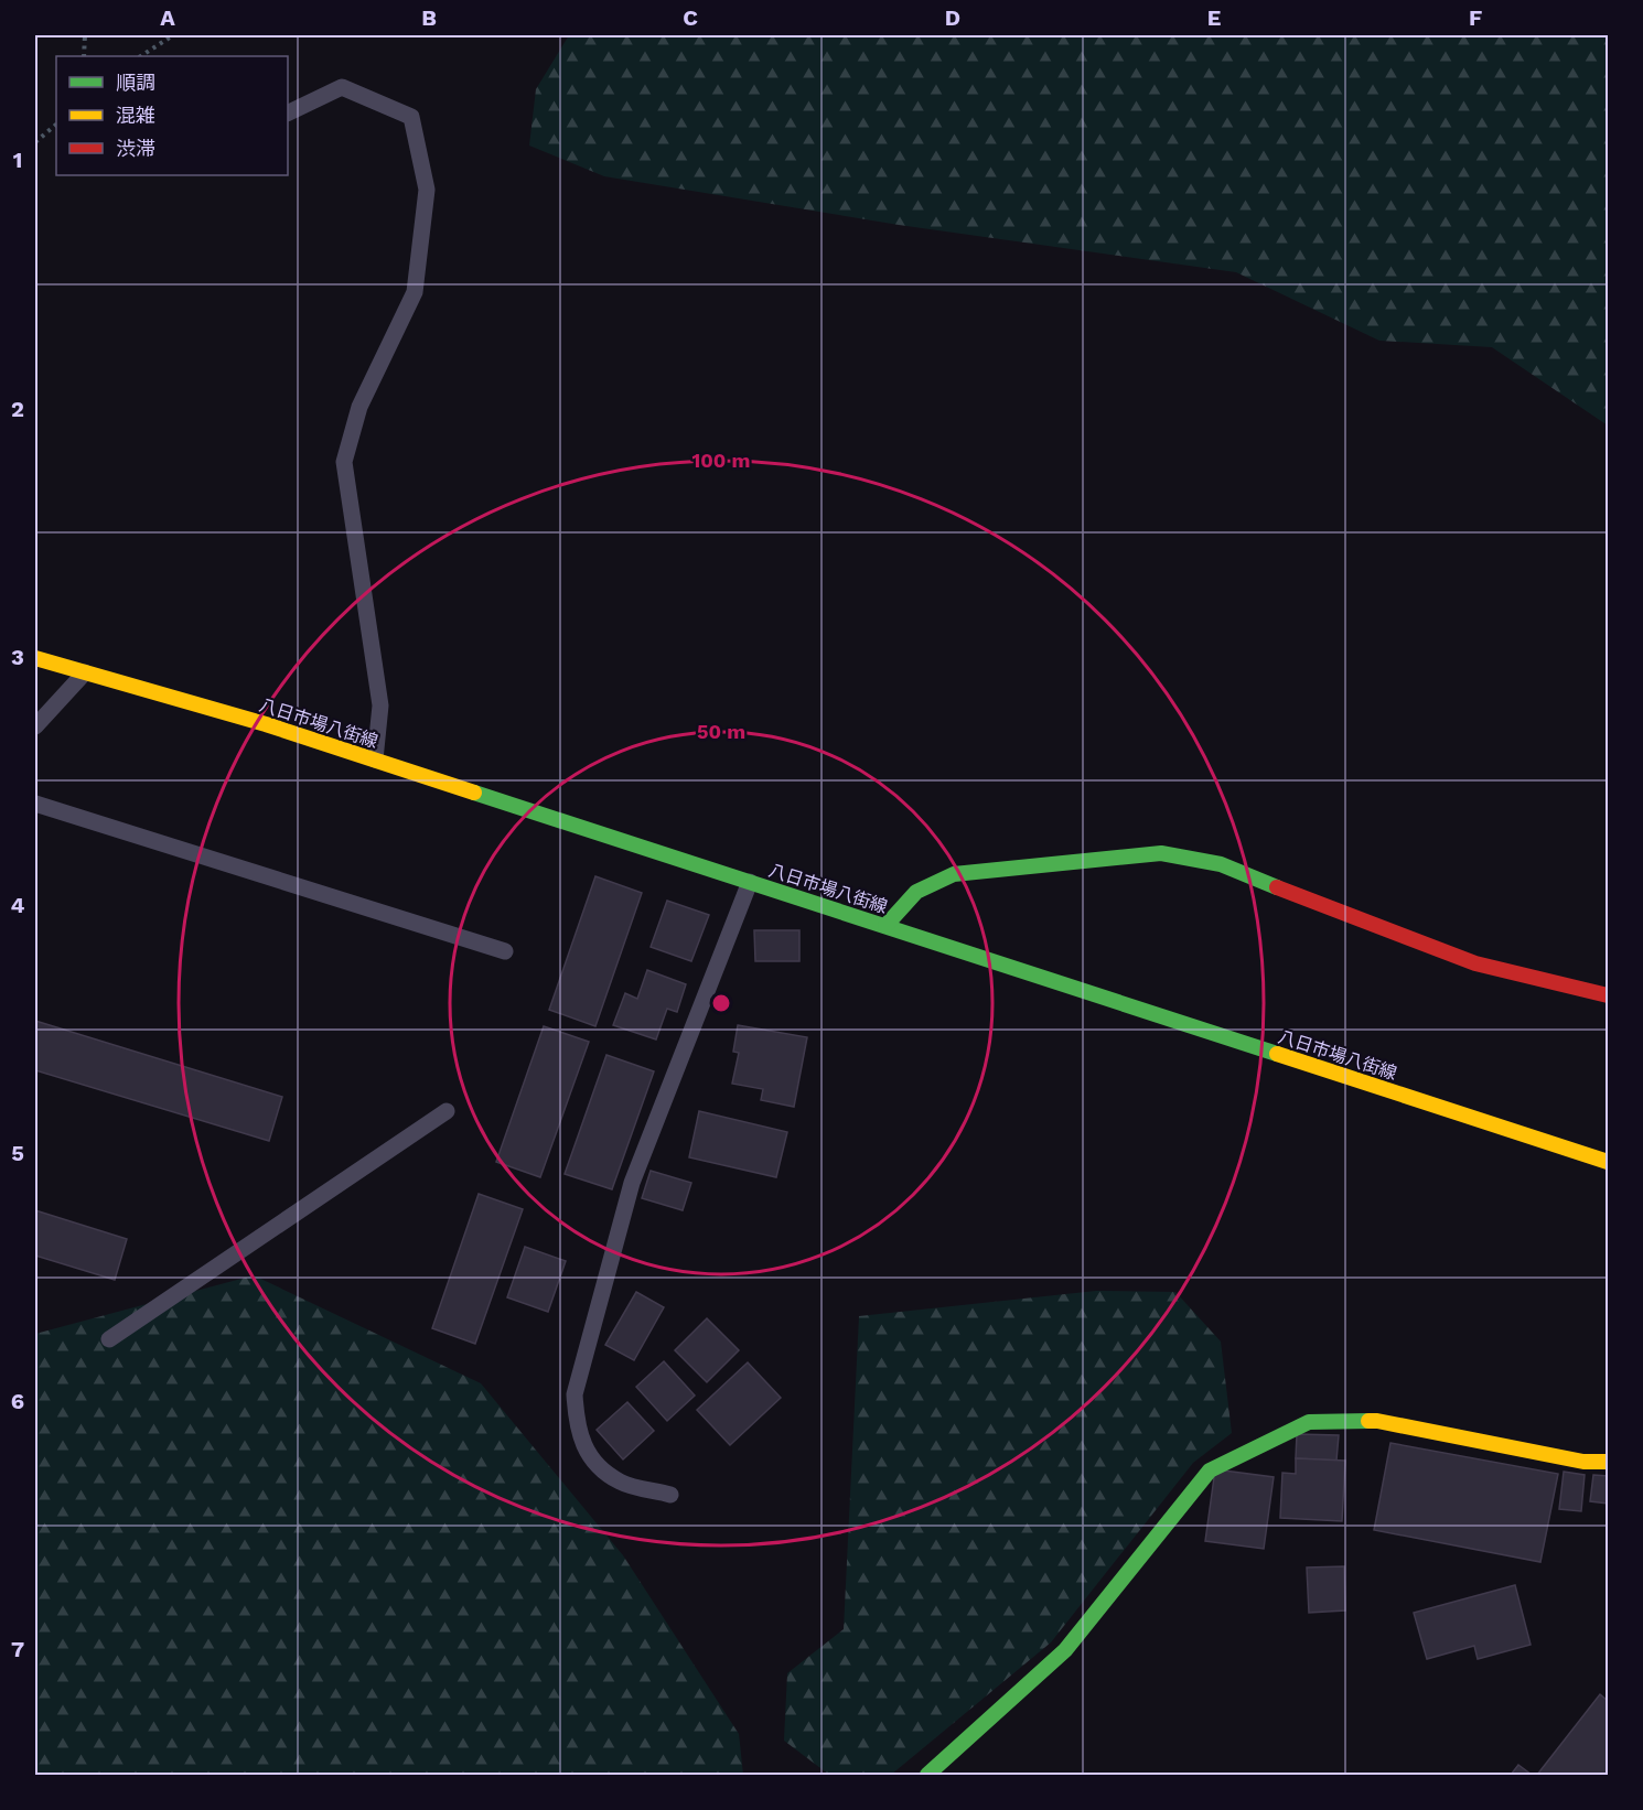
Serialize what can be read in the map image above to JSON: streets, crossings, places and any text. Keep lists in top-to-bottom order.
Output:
{
  "streets": {
    "main road": ["八日市場八街線"]
  },
  "legend": ["順調", "混雑", "渋滞"],
  "grid": {
    "columns": [
      "A",
      "B",
      "C",
      "D",
      "E",
      "F"
    ],
    "rows": [
      "1",
      "2",
      "3",
      "4",
      "5",
      "6",
      "7"
    ]
  },
  "rings": ["100 m", "50 m"]
}
